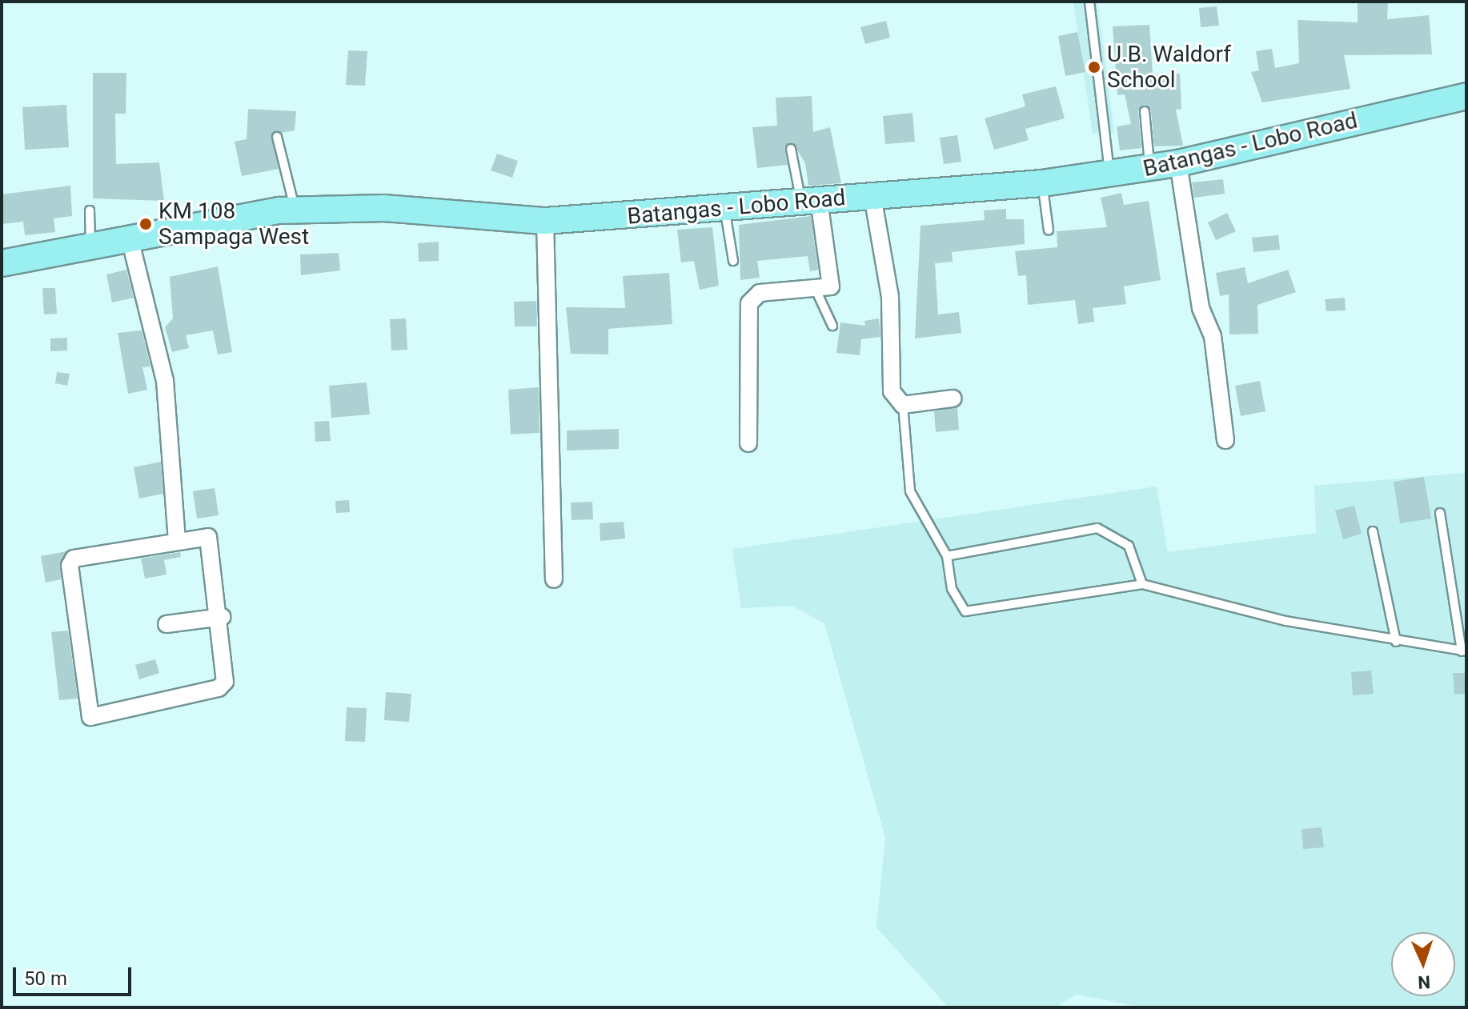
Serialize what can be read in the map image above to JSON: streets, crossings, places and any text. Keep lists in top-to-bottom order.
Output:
{
  "streets": {
    "main road": ["Batangas - Lobo Road"]
  },
  "places": ["U.B. Waldorf School", "KM 108 Sampaga West"],
  "scale_bar": "50 m",
  "north": "bottom"
}
